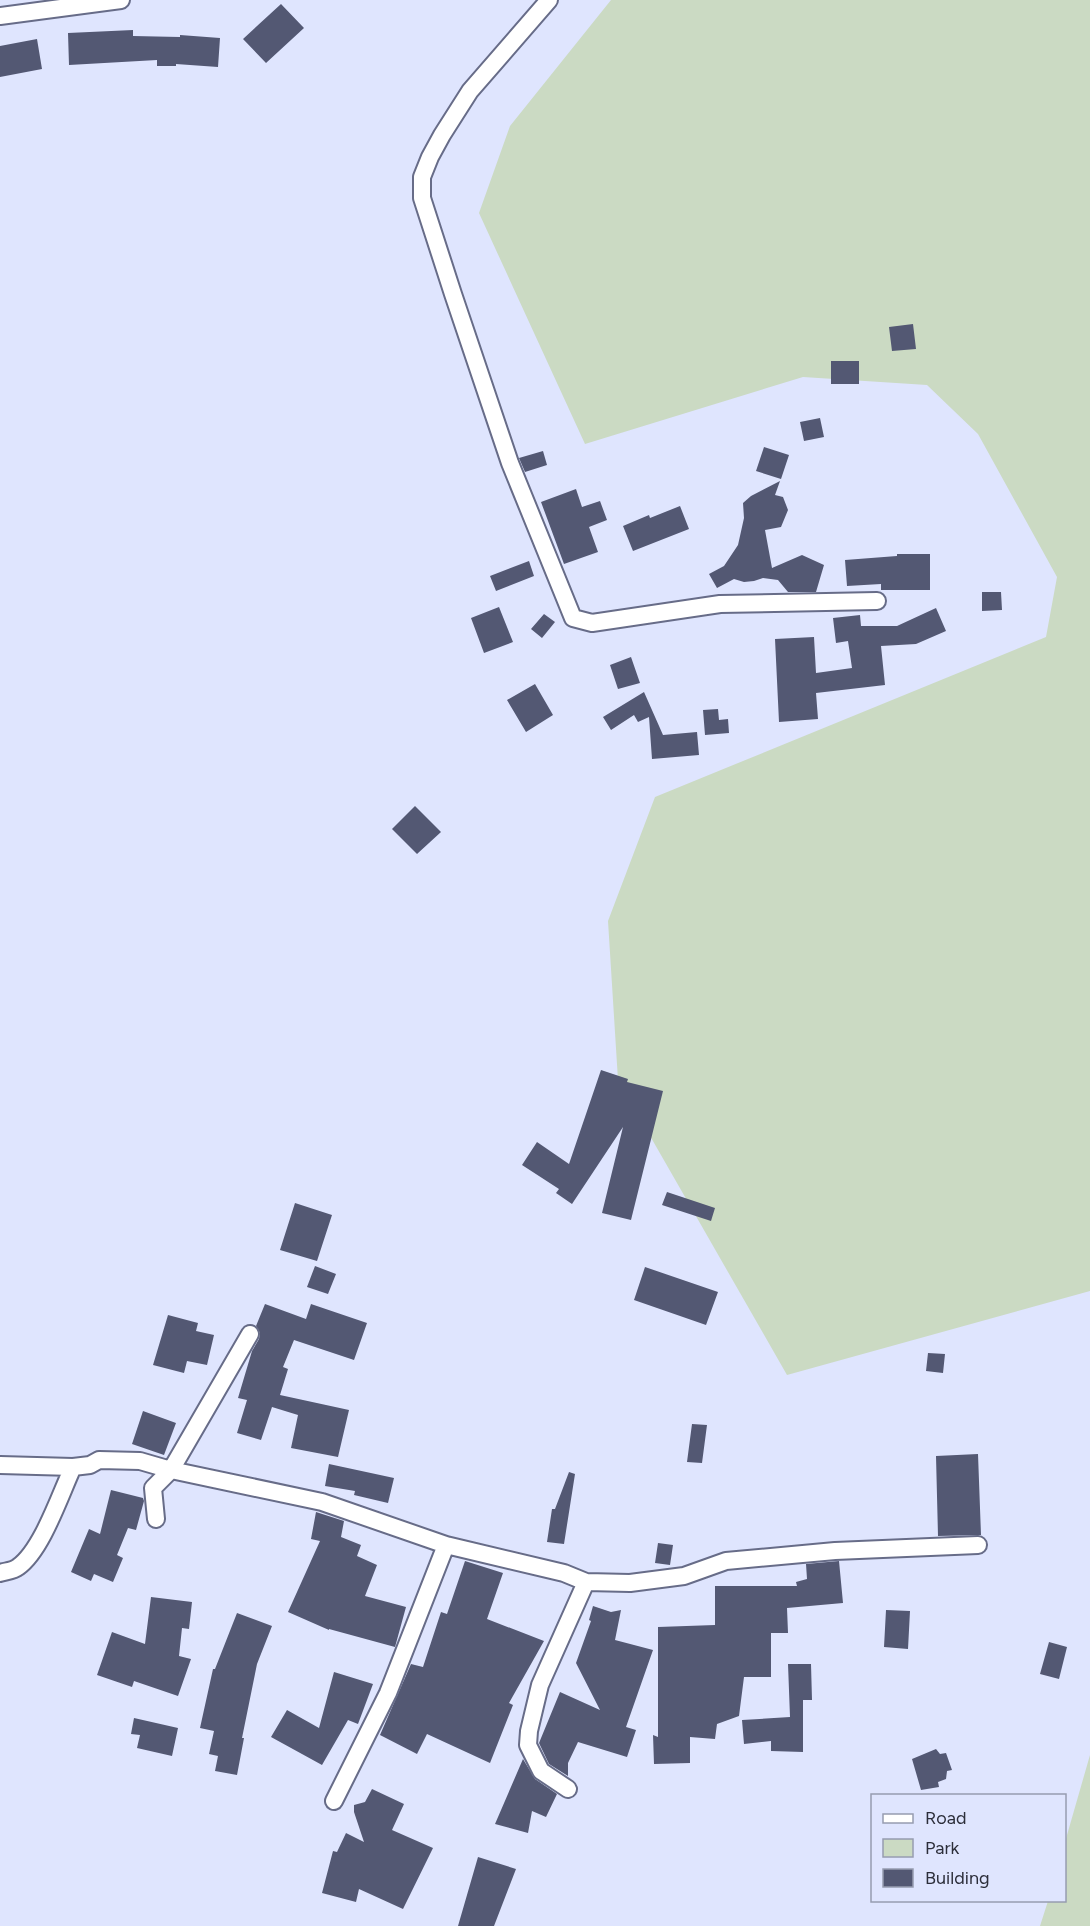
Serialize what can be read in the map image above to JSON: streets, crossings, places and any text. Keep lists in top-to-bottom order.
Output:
{
  "legend": ["Road", "Park", "Building"]
}
